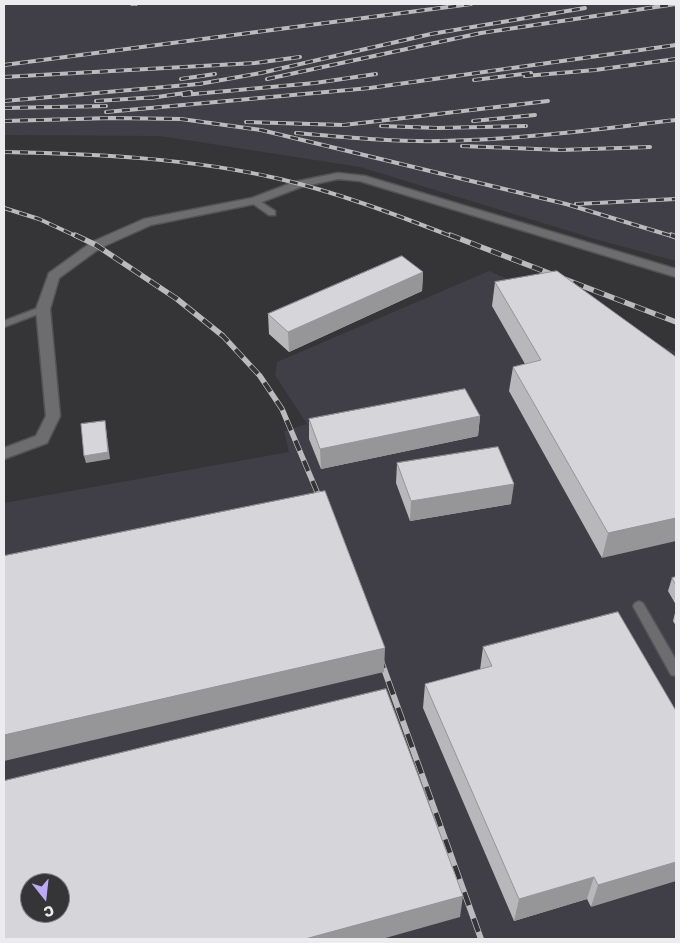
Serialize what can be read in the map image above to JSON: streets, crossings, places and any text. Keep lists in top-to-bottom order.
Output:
{
  "north": "bottom"
}
